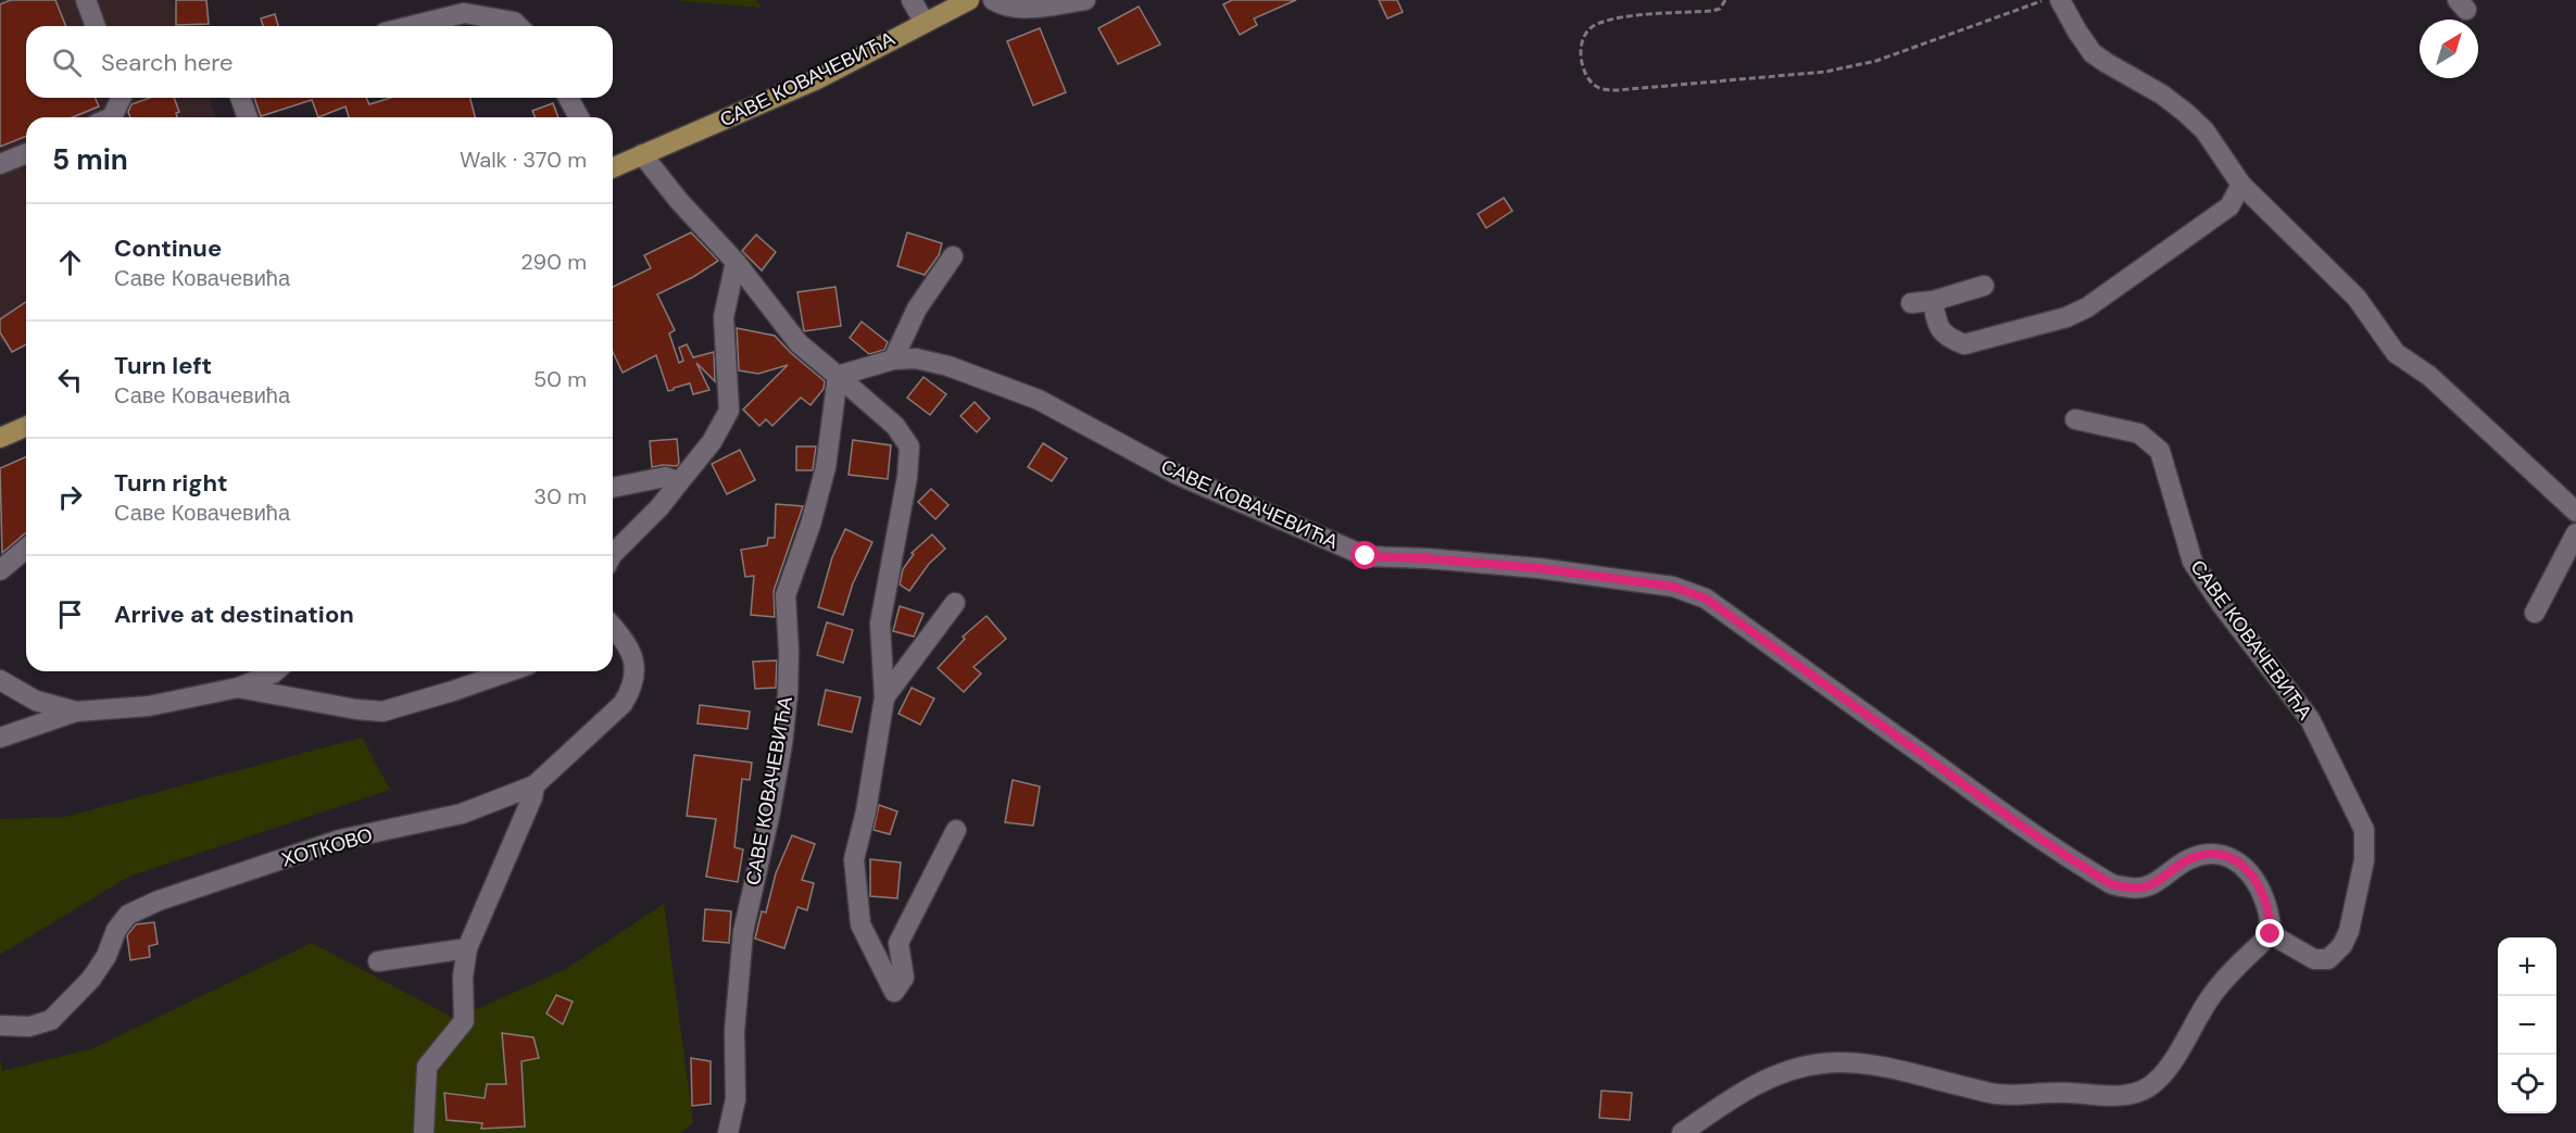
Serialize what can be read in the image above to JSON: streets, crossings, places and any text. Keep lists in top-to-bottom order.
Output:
{
  "streets": {
    "main road": ["САВЕ КОВАЧЕВИЋА"],
    "street": ["ХОТКОВО"]
  },
  "north": "top right",
  "page": {
    "search": "Search here",
    "heading": ["5 min", "Walk · 370 m"],
    "list": [
      ["Continue", "Саве Ковачевића", "290 m"],
      ["Turn left", "Саве Ковачевића", "50 m"],
      ["Turn right", "Саве Ковачевића", "30 m"],
      "Arrive at destination"
    ],
    "map_buttons": ["+", "−"]
  }
}
